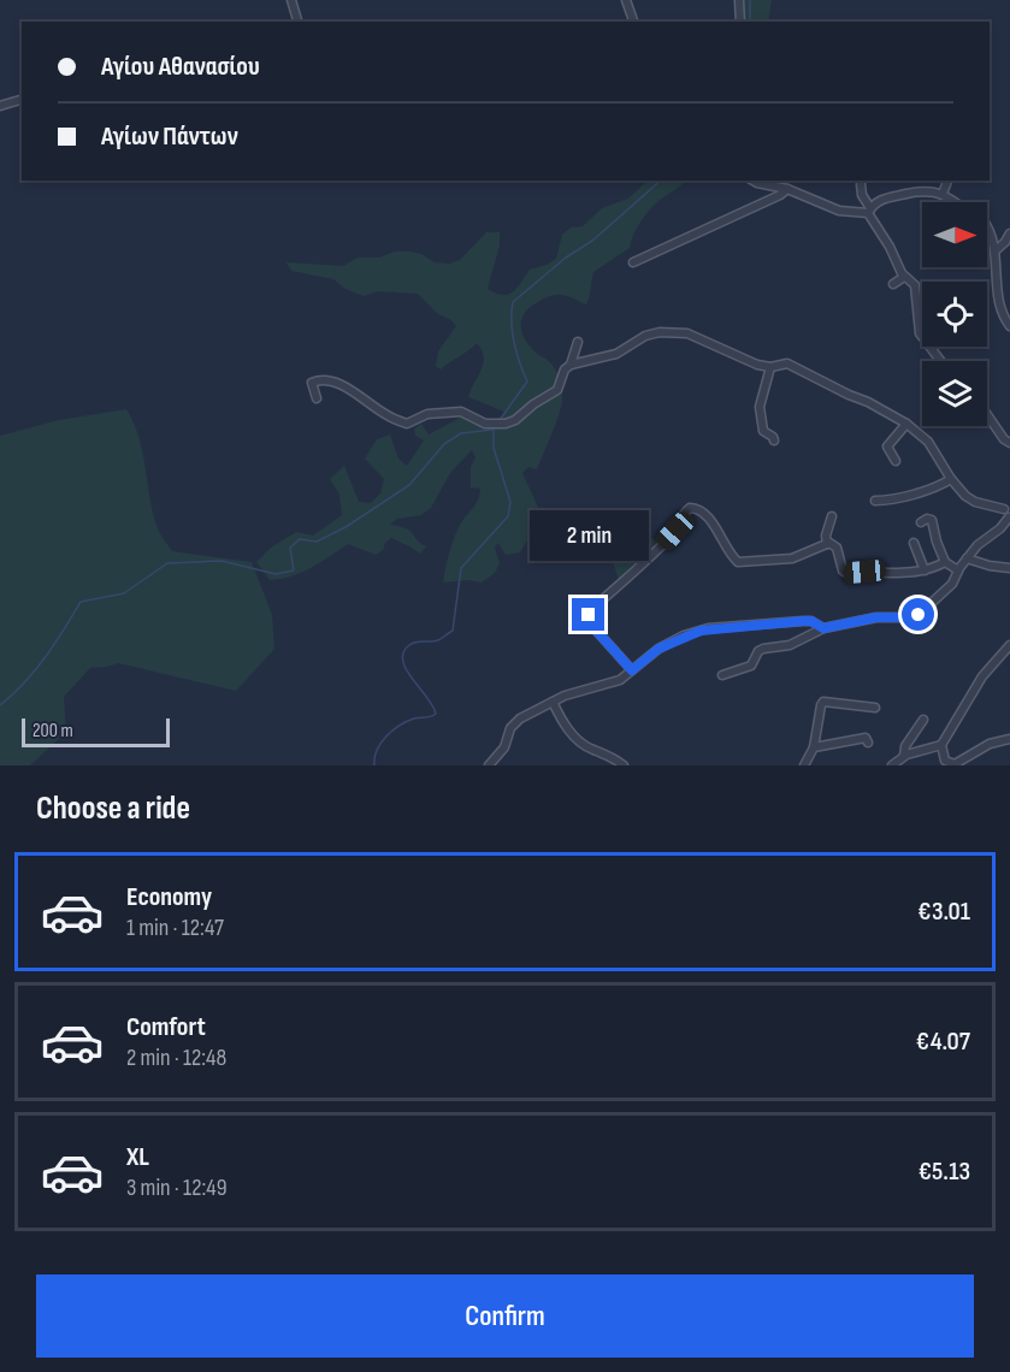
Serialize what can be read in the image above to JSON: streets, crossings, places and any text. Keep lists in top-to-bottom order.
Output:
{
  "scale_bar": "200 m",
  "north": "right",
  "page": {
    "banner": ["Αγίου Αθανασίου", "Αγίων Πάντων"],
    "bubble": "2 min",
    "scale": "200 m",
    "heading": "Choose a ride",
    "list": [
      {
        "name": "Economy",
        "note": "1 min · 12:47",
        "value": "€3.01"
      },
      {
        "name": "Comfort",
        "note": "2 min · 12:48",
        "value": "€4.07"
      },
      {
        "name": "XL",
        "note": "3 min · 12:49",
        "value": "€5.13"
      }
    ],
    "buttons": "Confirm"
  }
}
